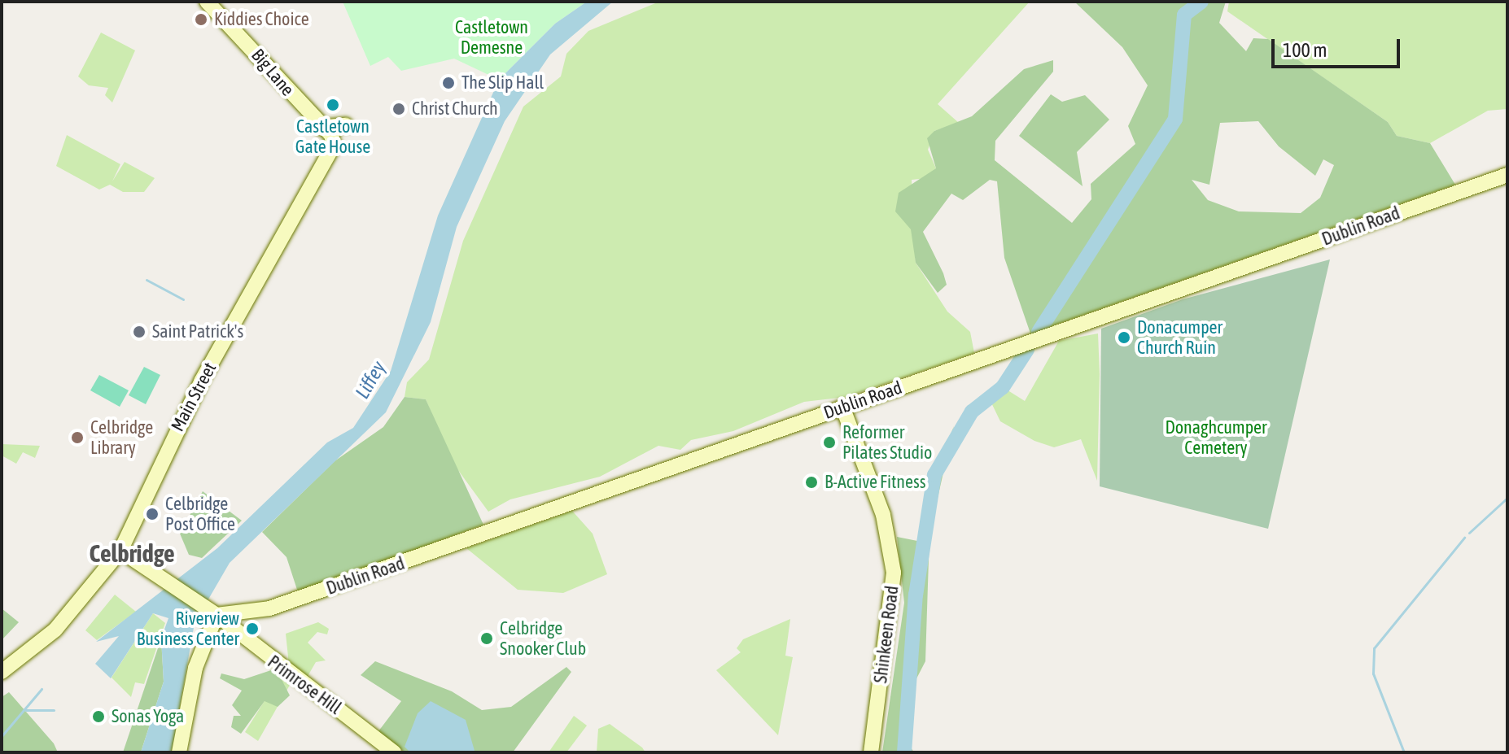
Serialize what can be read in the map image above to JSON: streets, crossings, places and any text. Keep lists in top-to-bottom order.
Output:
{
  "streets": {
    "main road": [
      "Big Lane",
      "Dublin Road",
      "Main Street",
      "Shinkeen Road",
      "Primrose Hill"
    ]
  },
  "crossings": [
    ["Big Lane", "Main Street"],
    ["Dublin Road", "Shinkeen Road"],
    ["Dublin Road", "Primrose Hill"],
    ["Main Street", "Primrose Hill"]
  ],
  "districts": ["Celbridge"],
  "water": ["Liffey"],
  "parks": ["Castletown Demesne", "Donaghcumper Cemetery"],
  "places": [
    "Kiddies Choice",
    "The Slip Hall",
    "Castletown Gate House",
    "Christ Church",
    "Saint Patrick's",
    "Donacumper Church Ruin",
    "Celbridge Library",
    "Reformer Pilates Studio",
    "B-Active Fitness",
    "Celbridge Post Office",
    "Riverview Business Center",
    "Celbridge Snooker Club",
    "Sonas Yoga"
  ],
  "scale_bar": "100 m"
}
